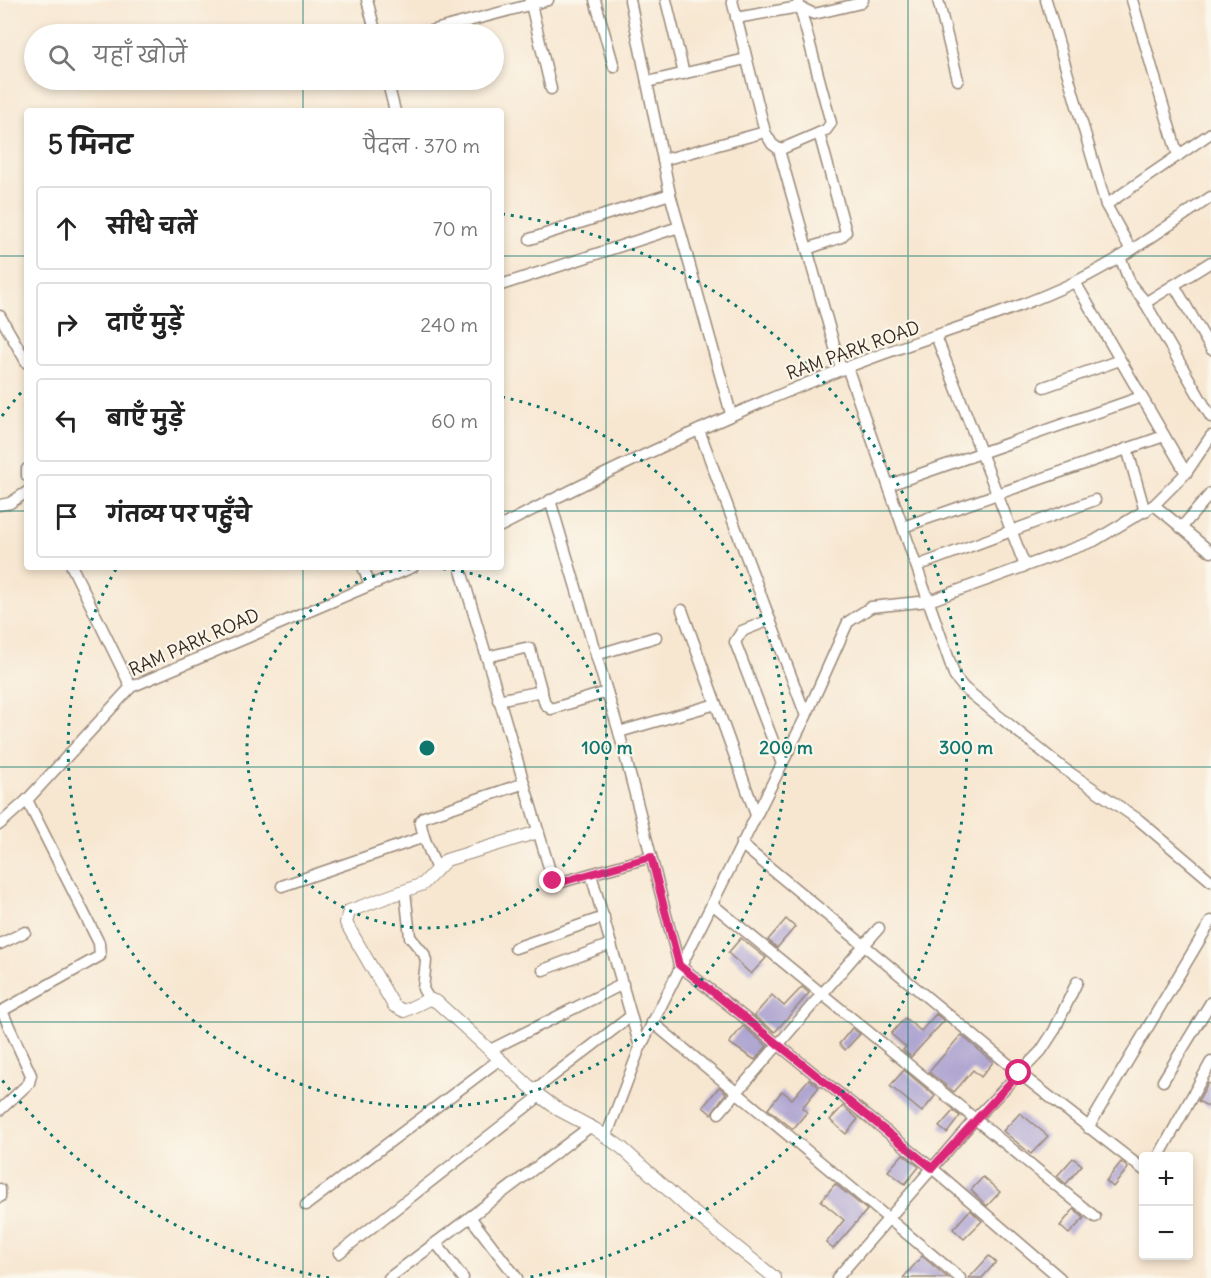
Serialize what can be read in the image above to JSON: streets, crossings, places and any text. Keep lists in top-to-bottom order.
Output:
{
  "streets": {
    "street": ["RAM PARK ROAD"]
  },
  "page": {
    "search": "यहाँ खोजें",
    "heading": ["5 मिनट", "पैदल · 370 m"],
    "list": [
      ["सीधे चलें", "70 m"],
      ["दाएँ मुड़ें", "240 m"],
      ["बाएँ मुड़ें", "60 m"],
      "गंतव्य पर पहुँचे"
    ],
    "map_buttons": ["+", "−"]
  },
  "rings": ["100 m", "200 m", "300 m"]
}
